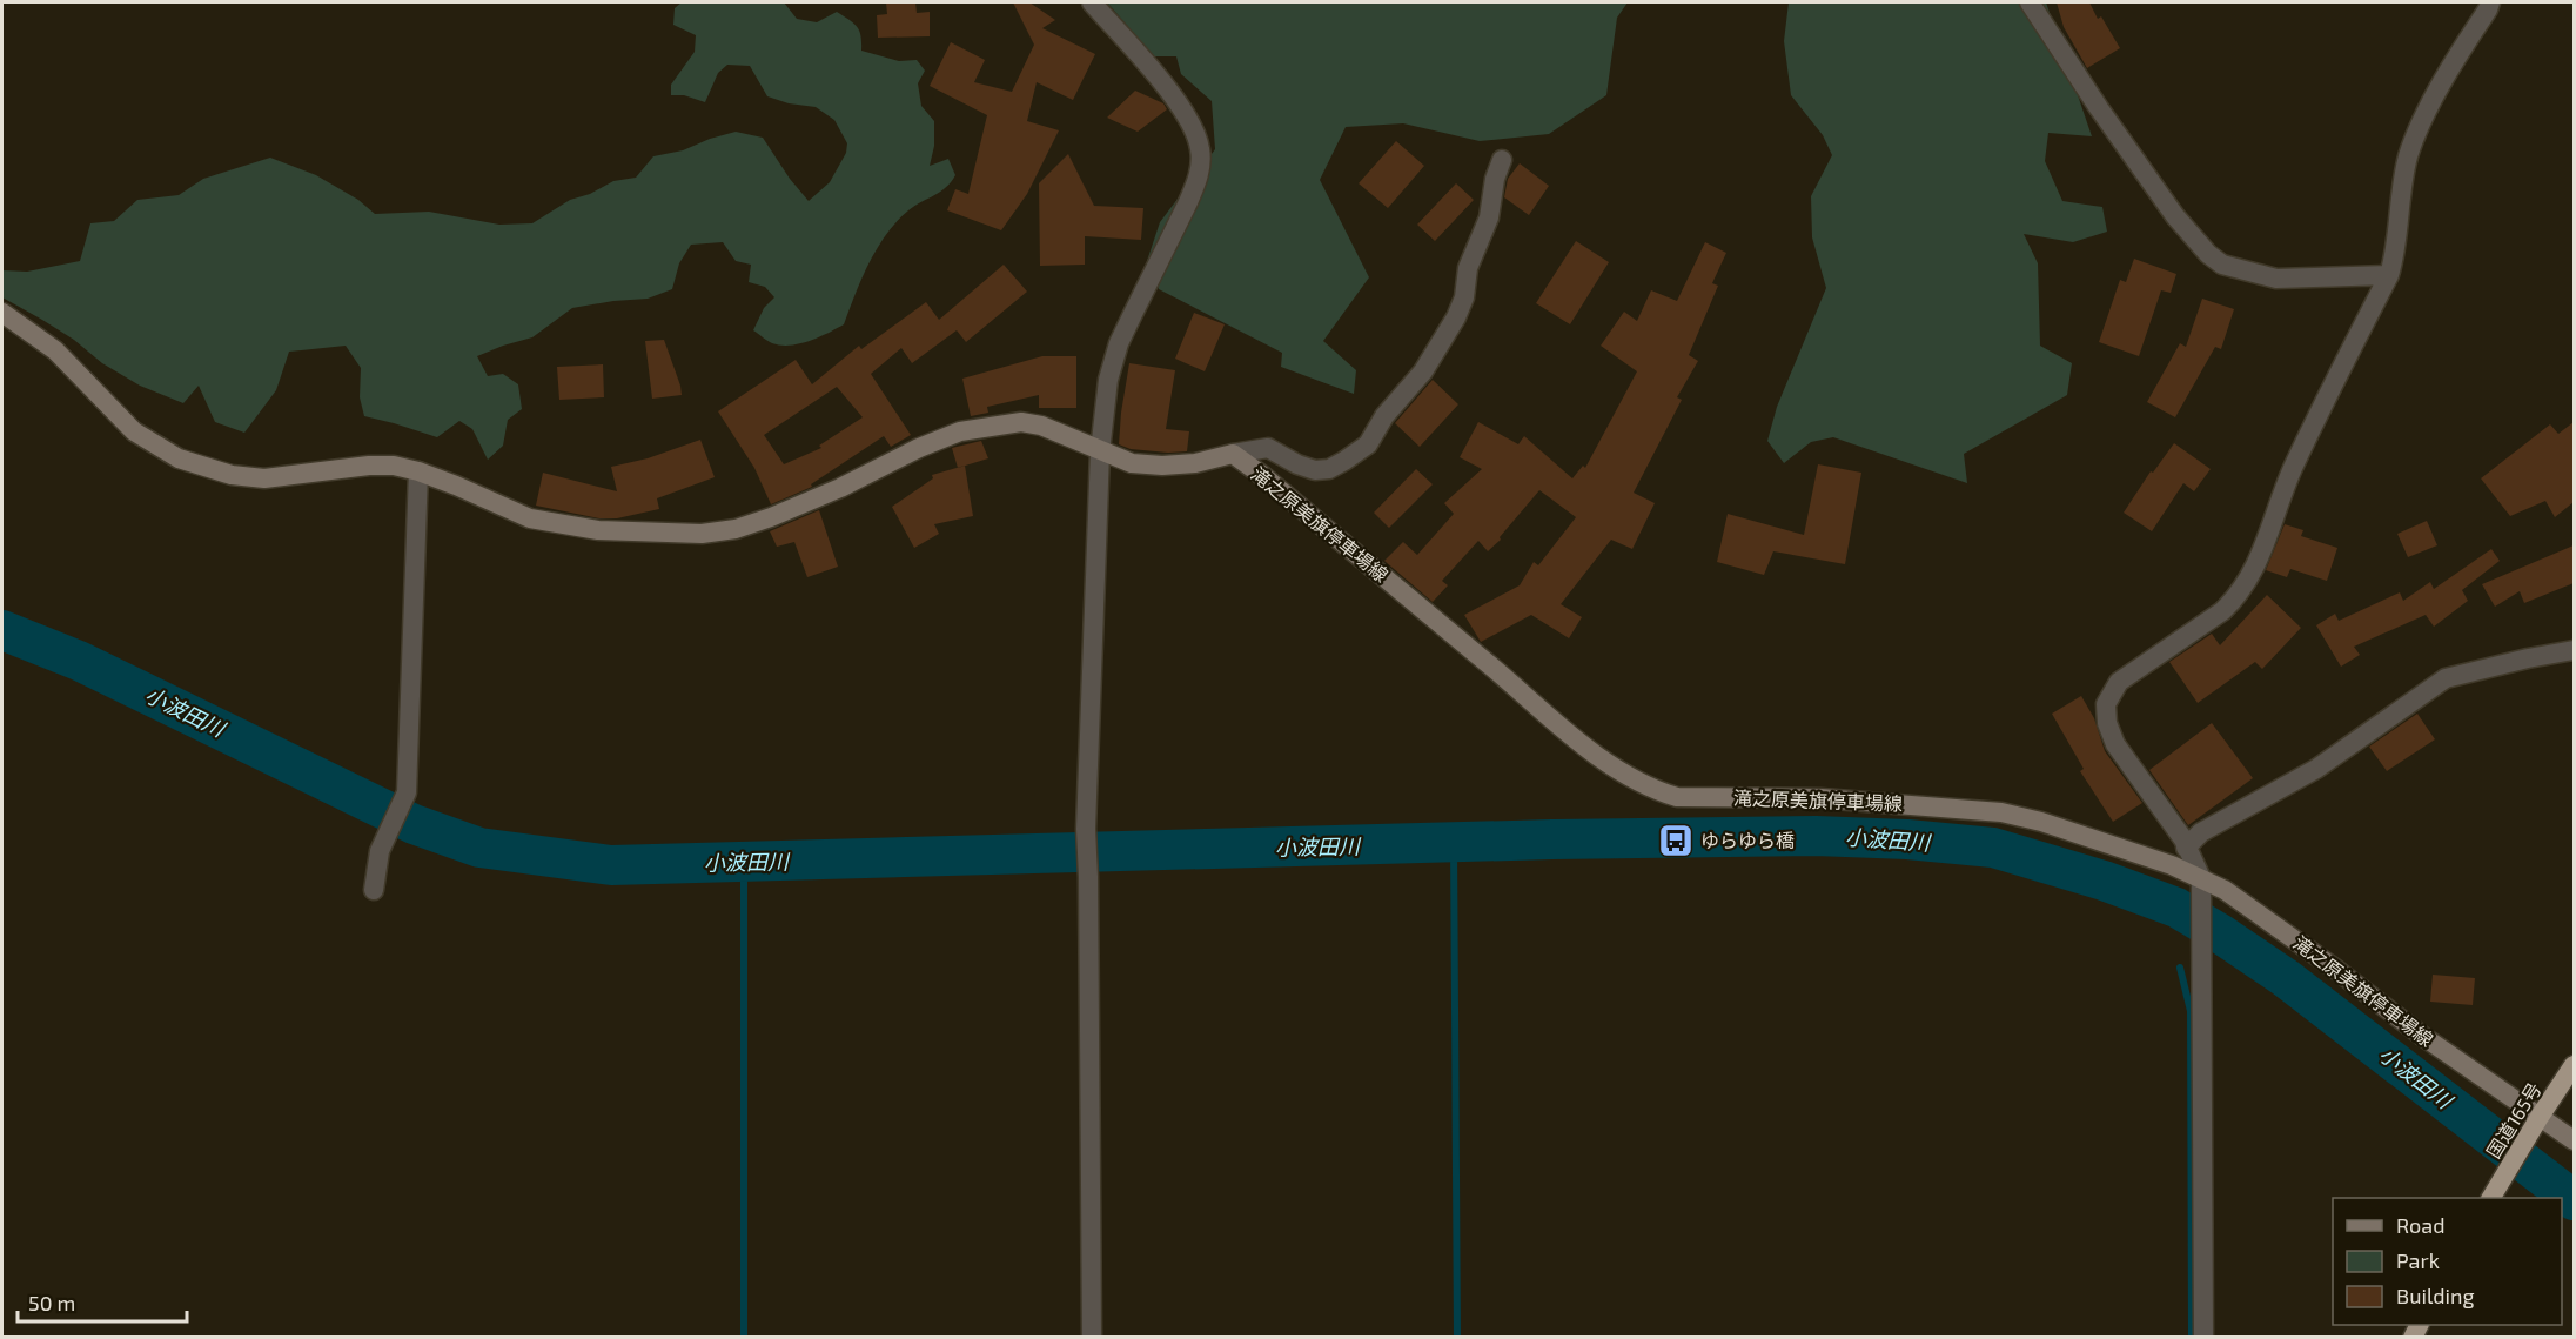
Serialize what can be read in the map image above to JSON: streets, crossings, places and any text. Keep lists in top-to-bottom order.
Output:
{
  "streets": {
    "highway": ["国道165号"],
    "main road": ["滝之原美旗停車場線"]
  },
  "crossings": [
    ["滝之原美旗停車場線", "国道165号"]
  ],
  "water": ["小波田川"],
  "places": {
    "bus stop": ["ゆらゆら橋"]
  },
  "legend": ["Road", "Park", "Building"],
  "scale_bar": "50 m"
}
